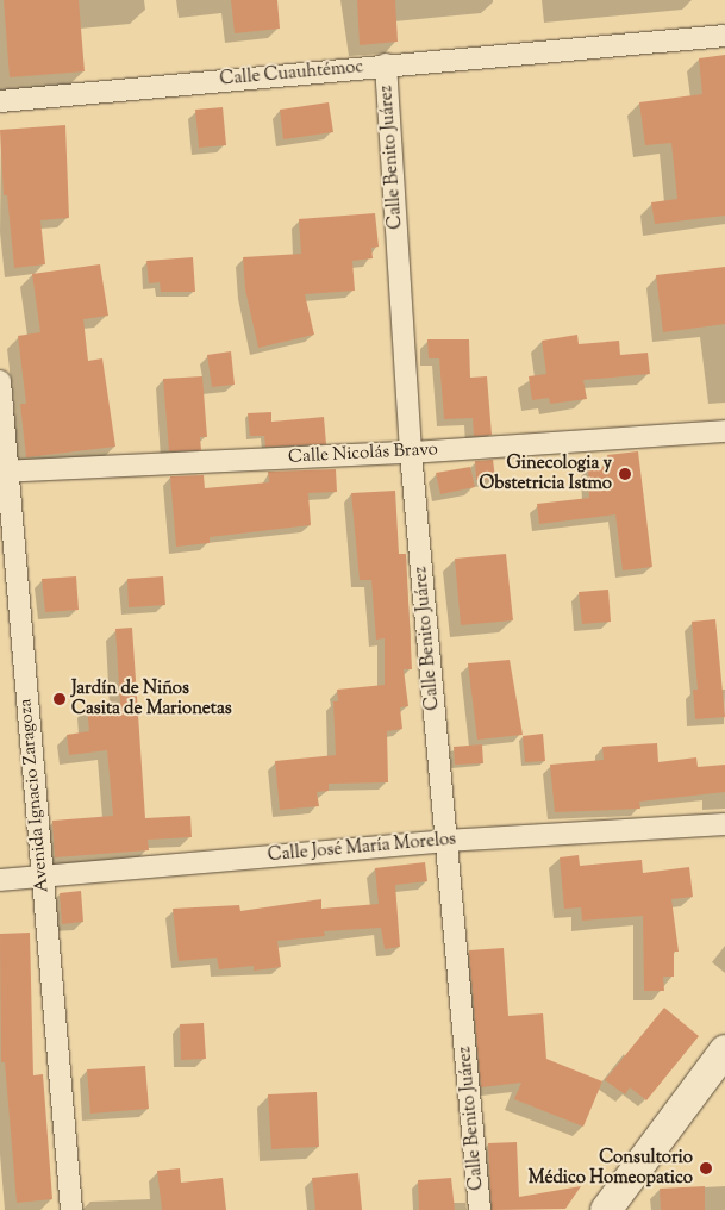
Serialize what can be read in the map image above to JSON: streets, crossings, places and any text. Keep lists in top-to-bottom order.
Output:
{
  "streets": {
    "street": [
      "Calle Cuauhtémoc",
      "Calle Benito Juárez",
      "Calle Nicolás Bravo",
      "Avenida Ignacio Zaragoza",
      "Calle José María Morelos"
    ]
  },
  "crossings": [
    ["Calle Cuauhtémoc", "Calle Benito Juárez"],
    ["Calle Benito Juárez", "Calle Nicolás Bravo"],
    ["Calle Benito Juárez", "Calle José María Morelos"],
    ["Calle Nicolás Bravo", "Avenida Ignacio Zaragoza"],
    ["Avenida Ignacio Zaragoza", "Calle José María Morelos"]
  ],
  "places": ["Ginecologia y Obstetricia Istmo", "Jardín de Niños Casita de Marionetas", "Consultorio Médico Homeopatico"]
}
